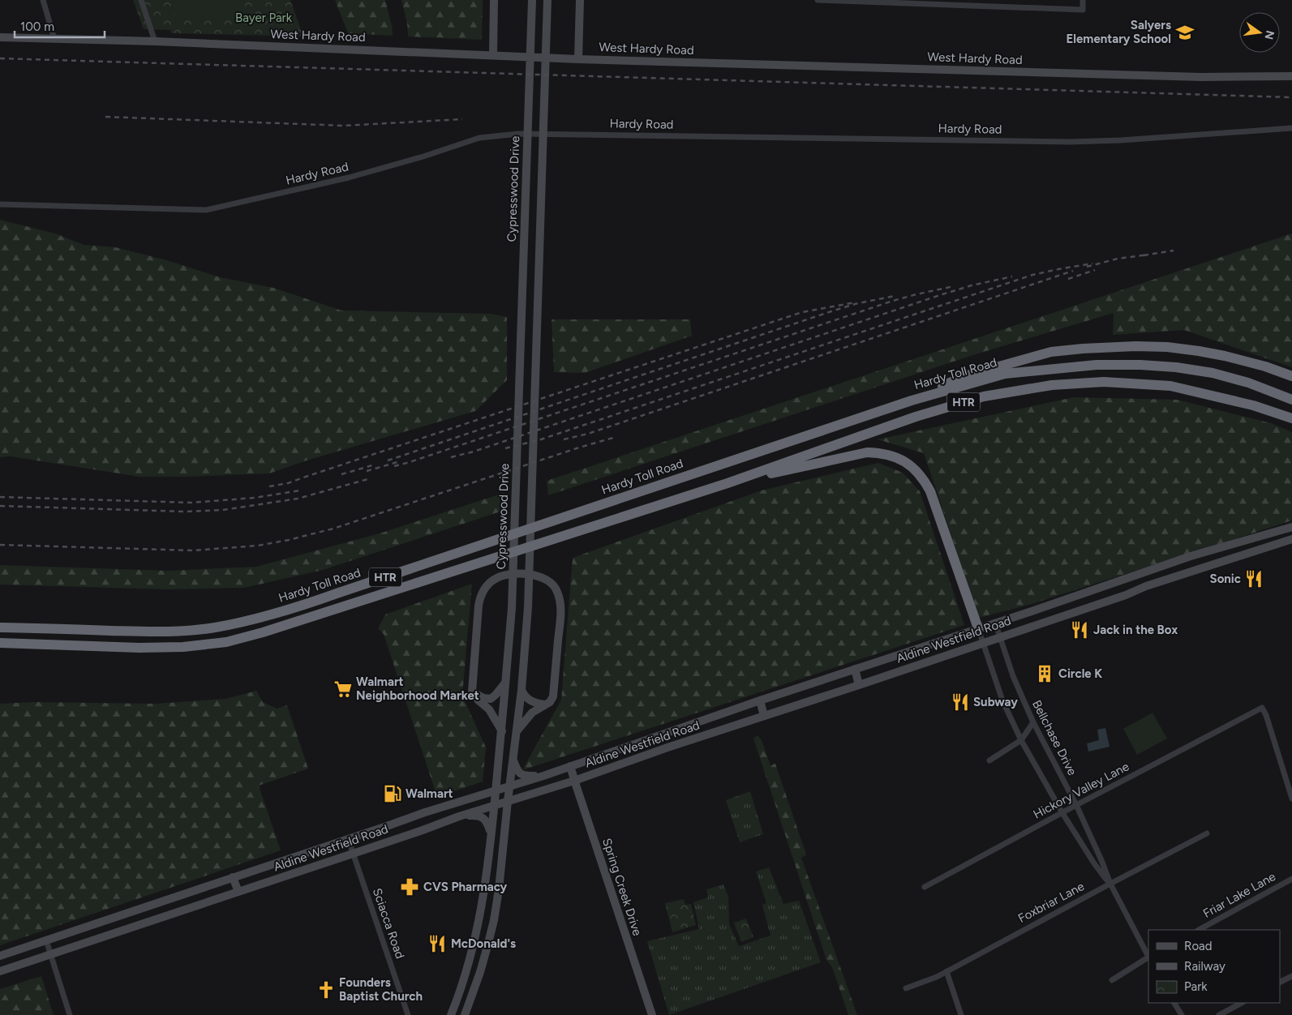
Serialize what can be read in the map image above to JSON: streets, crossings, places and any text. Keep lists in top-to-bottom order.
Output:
{
  "streets": {
    "highway": ["Hardy Toll Road", "HTR"],
    "main road": [
      "West Hardy Road",
      "Cypresswood Drive",
      "Aldine Westfield Road",
      "Spring Creek Drive"
    ],
    "street": [
      "Hardy Road",
      "Bellchase Drive",
      "Hickory Valley Lane",
      "Friar Lake Lane",
      "Foxbriar Lane",
      "Sciacca Road"
    ]
  },
  "crossings": [
    ["Cypresswood Drive", "Aldine Westfield Road"],
    ["Aldine Westfield Road", "Bellchase Drive"],
    ["Aldine Westfield Road", "Spring Creek Drive"],
    ["Aldine Westfield Road", "Sciacca Road"],
    ["Bellchase Drive", "Hickory Valley Lane"],
    ["Bellchase Drive", "Foxbriar Lane"]
  ],
  "parks": ["Bayer Park"],
  "places": {
    "school or university": ["Salyers Elementary School"],
    "restaurant": [
      "Sonic",
      "Jack in the Box",
      "Subway",
      "McDonald's"
    ],
    "building": ["Circle K"],
    "supermarket": ["Walmart Neighborhood Market"],
    "fuel station": ["Walmart"],
    "pharmacy": ["CVS Pharmacy"],
    "church": ["Founders Baptist Church"]
  },
  "legend": ["Road", "Railway", "Park"],
  "scale_bar": "100 m",
  "north": "right"
}
